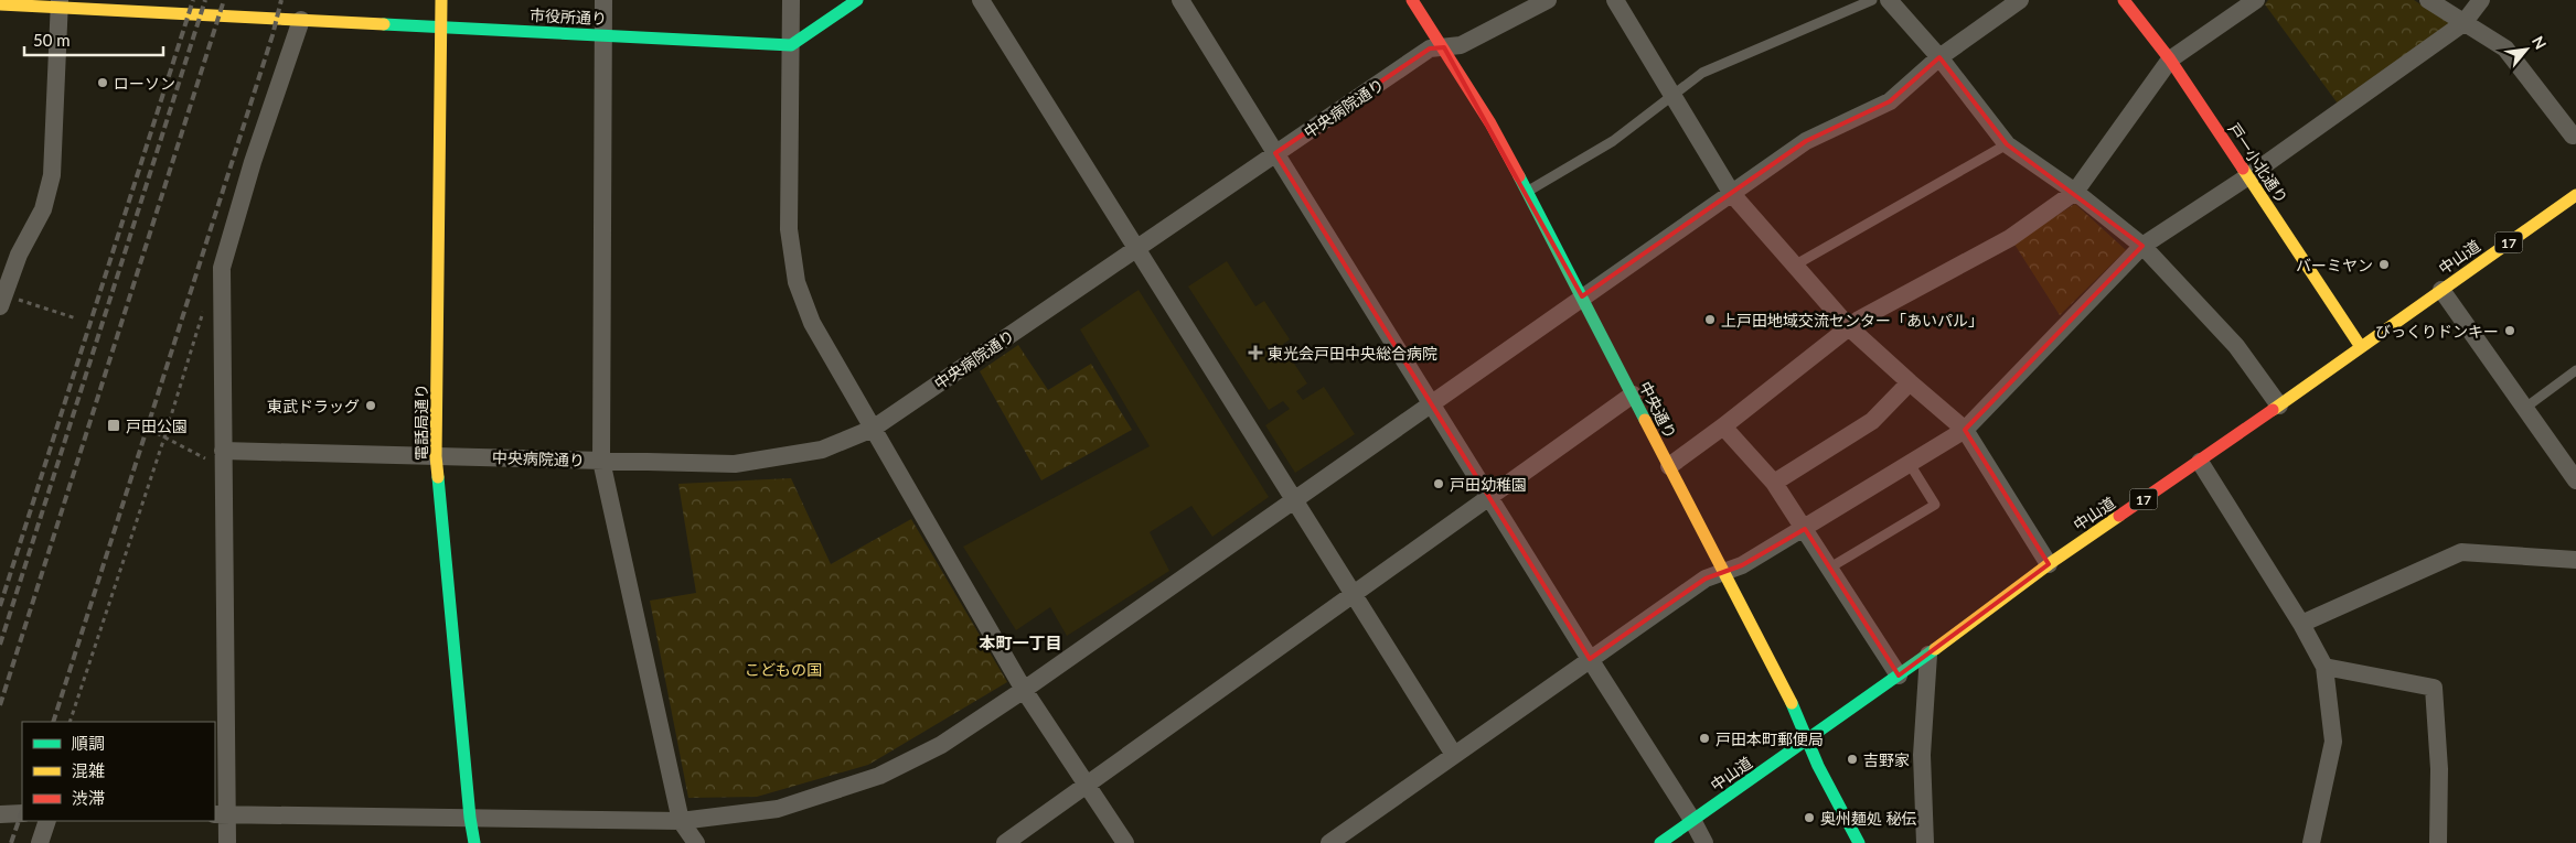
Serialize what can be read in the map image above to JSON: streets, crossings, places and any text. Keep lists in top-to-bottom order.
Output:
{
  "streets": {
    "main road": [
      "市役所通り",
      "戸一小北通り",
      "17",
      "中山道",
      "中央通り",
      "電話局通り"
    ],
    "street": ["中央病院通り"]
  },
  "crossings": [
    ["市役所通り", "電話局通り"],
    ["中央病院通り", "中央通り"],
    ["中央病院通り", "電話局通り"],
    ["戸一小北通り", "中山道"],
    ["中山道", "中央通り"]
  ],
  "districts": ["本町一丁目"],
  "parks": ["こどもの国"],
  "places": {
    "other": [
      "ローソン",
      "バーミヤン",
      "上戸田地域交流センター「あいパル」",
      "びっくりドンキー",
      "東武ドラッグ",
      "戸田幼稚園",
      "戸田本町郵便局",
      "吉野家",
      "奥州麺処 秘伝"
    ],
    "health": ["東光会戸田中央総合病院"],
    "transit": ["戸田公園"]
  },
  "legend": ["順調", "混雑", "渋滞"],
  "scale_bar": "50 m",
  "north": "top right"
}
